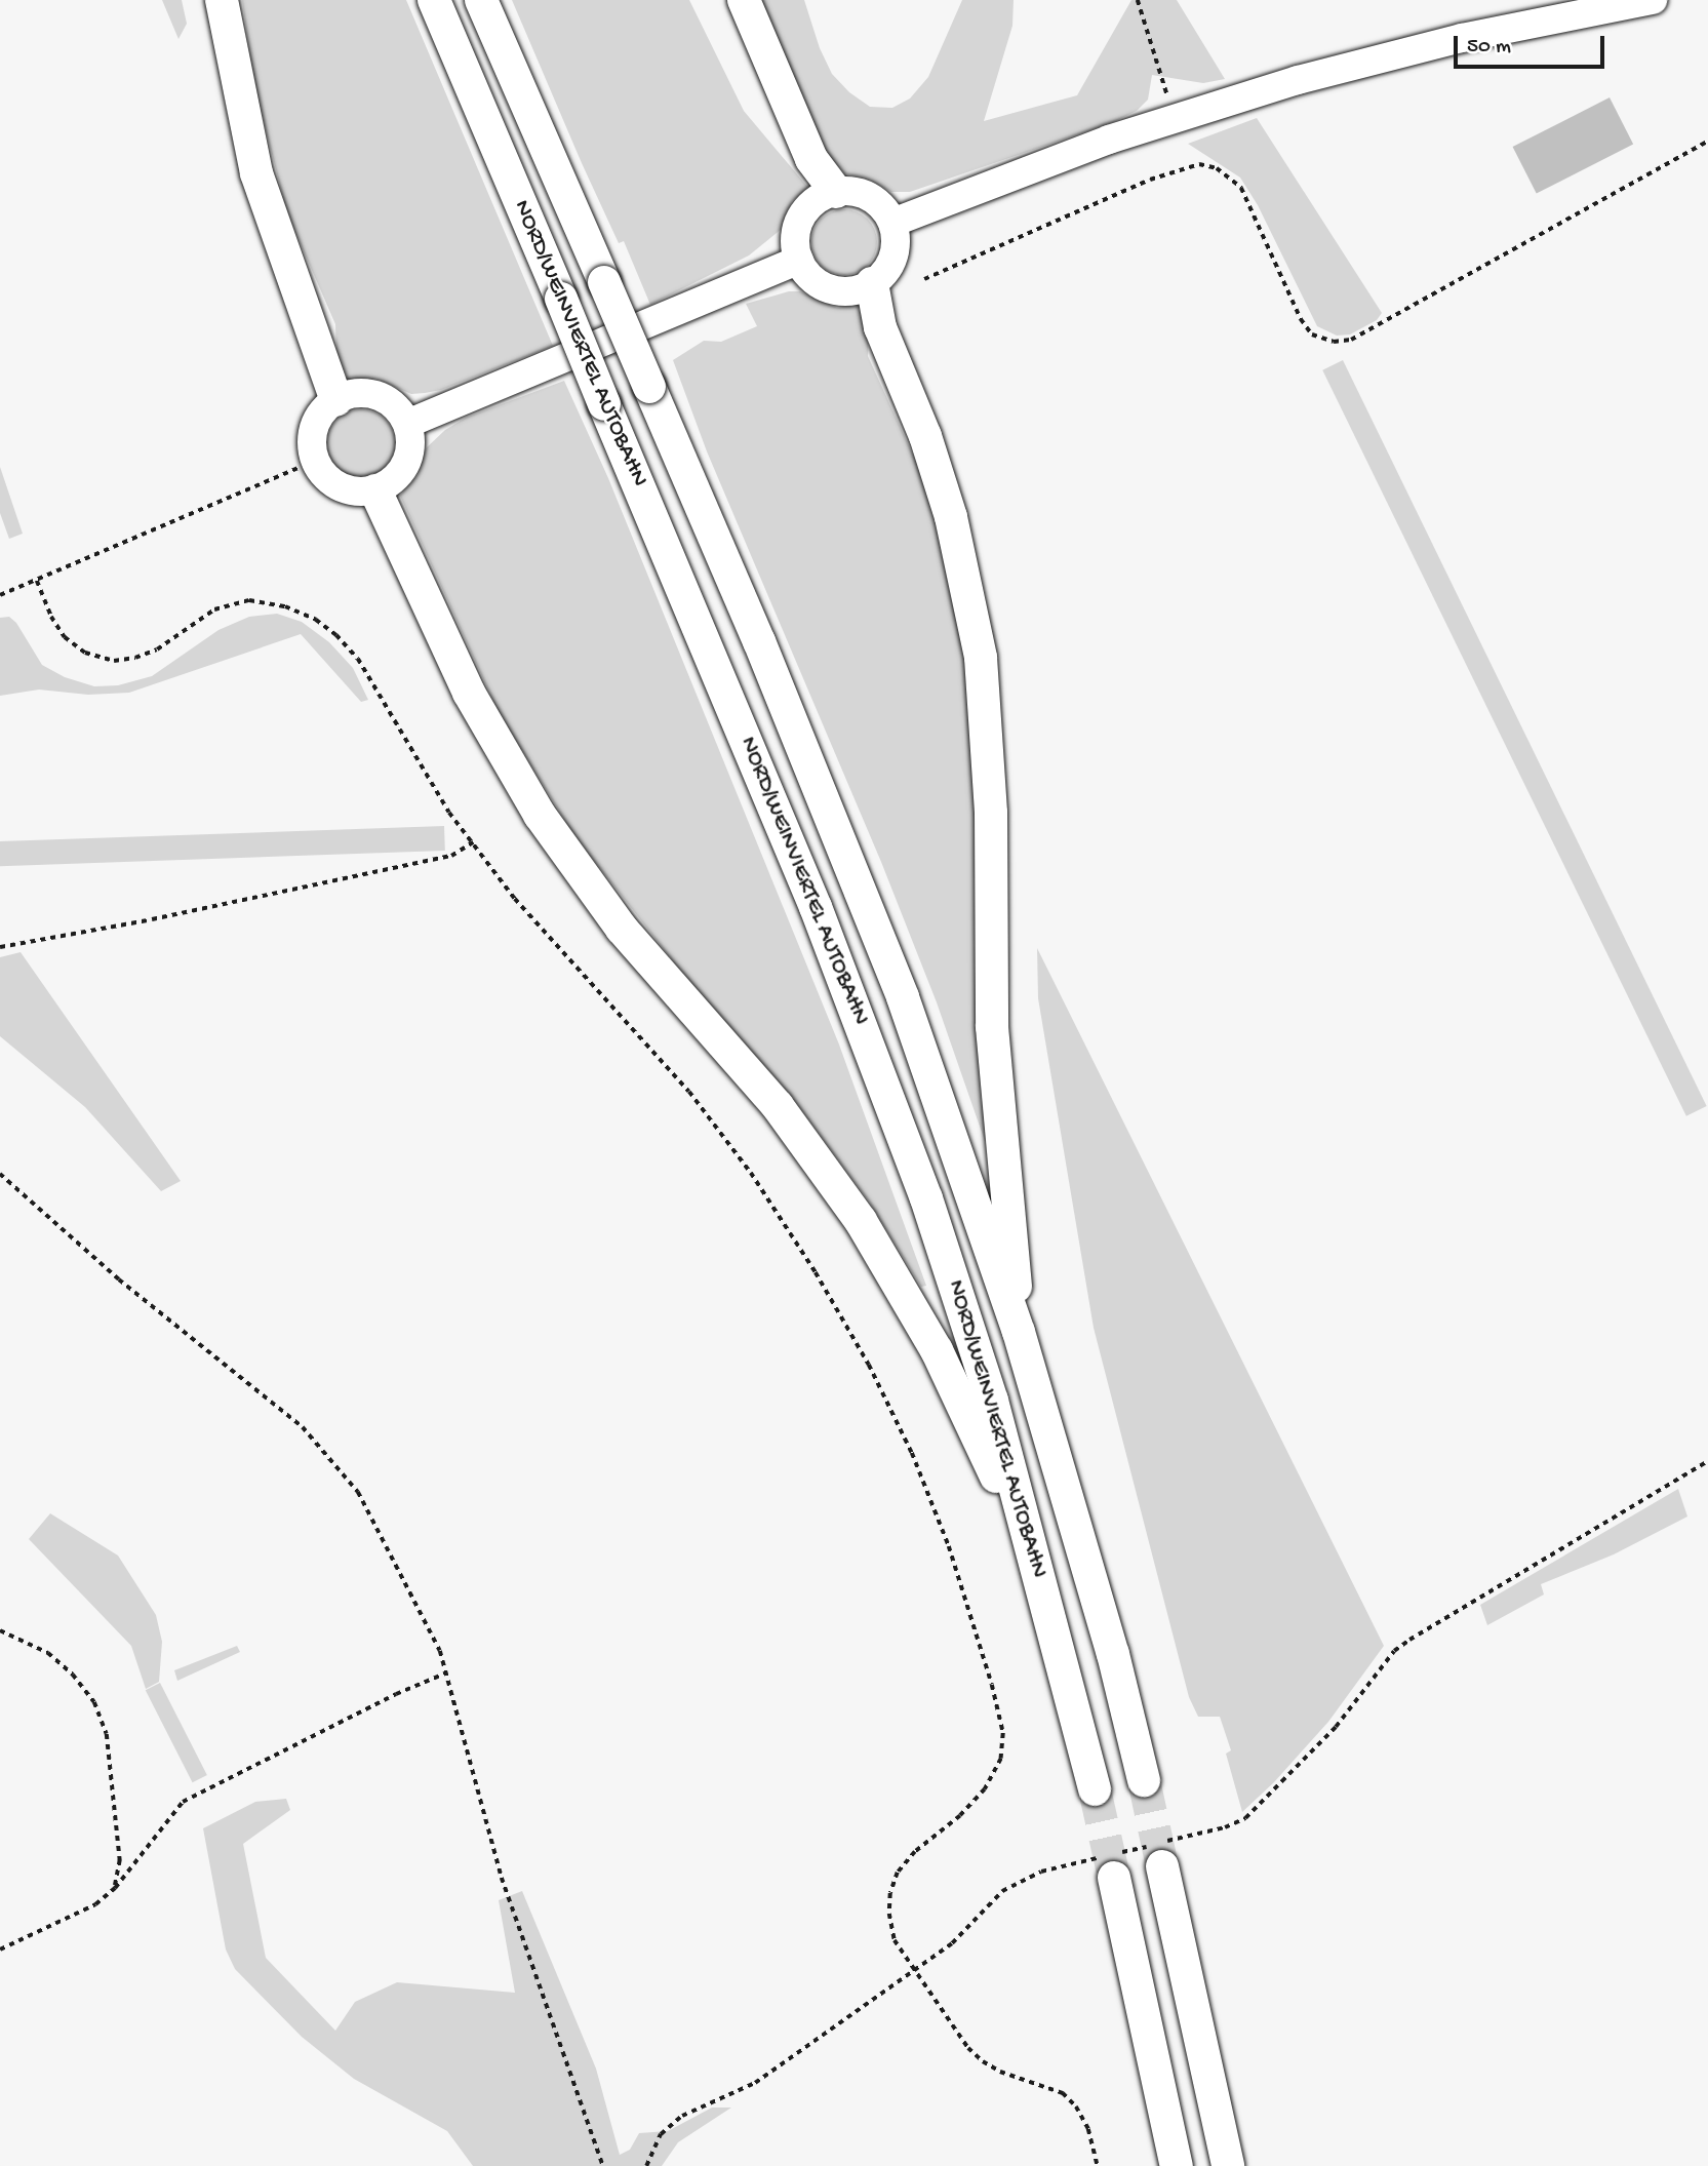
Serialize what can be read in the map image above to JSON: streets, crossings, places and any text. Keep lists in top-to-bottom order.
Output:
{
  "streets": {
    "highway": ["NORD/WEINVIERTEL AUTOBAHN"]
  },
  "scale_bar": "50 m"
}
